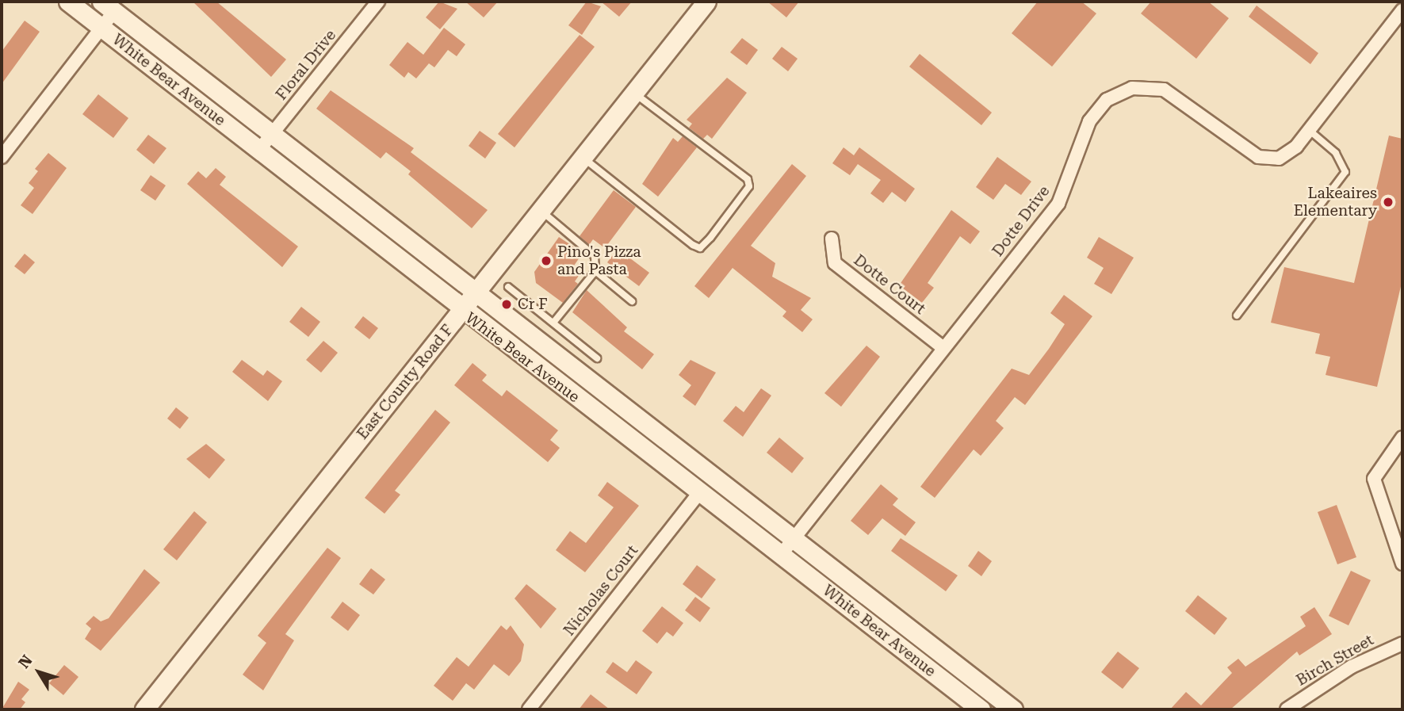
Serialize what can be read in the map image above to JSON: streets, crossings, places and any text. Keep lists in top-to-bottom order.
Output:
{
  "streets": {
    "main road": ["White Bear Avenue", "East County Road F"],
    "street": [
      "Floral Drive",
      "Dotte Drive",
      "Dotte Court",
      "Nicholas Court",
      "Birch Street"
    ]
  },
  "crossings": [
    ["Floral Drive", "White Bear Avenue"],
    ["White Bear Avenue", "Dotte Drive"],
    ["White Bear Avenue", "East County Road F"],
    ["White Bear Avenue", "Nicholas Court"],
    ["Dotte Drive", "Dotte Court"]
  ],
  "places": ["Lakeaires Elementary", "Pino's Pizza and Pasta", "Cr F"],
  "north": "top left"
}
